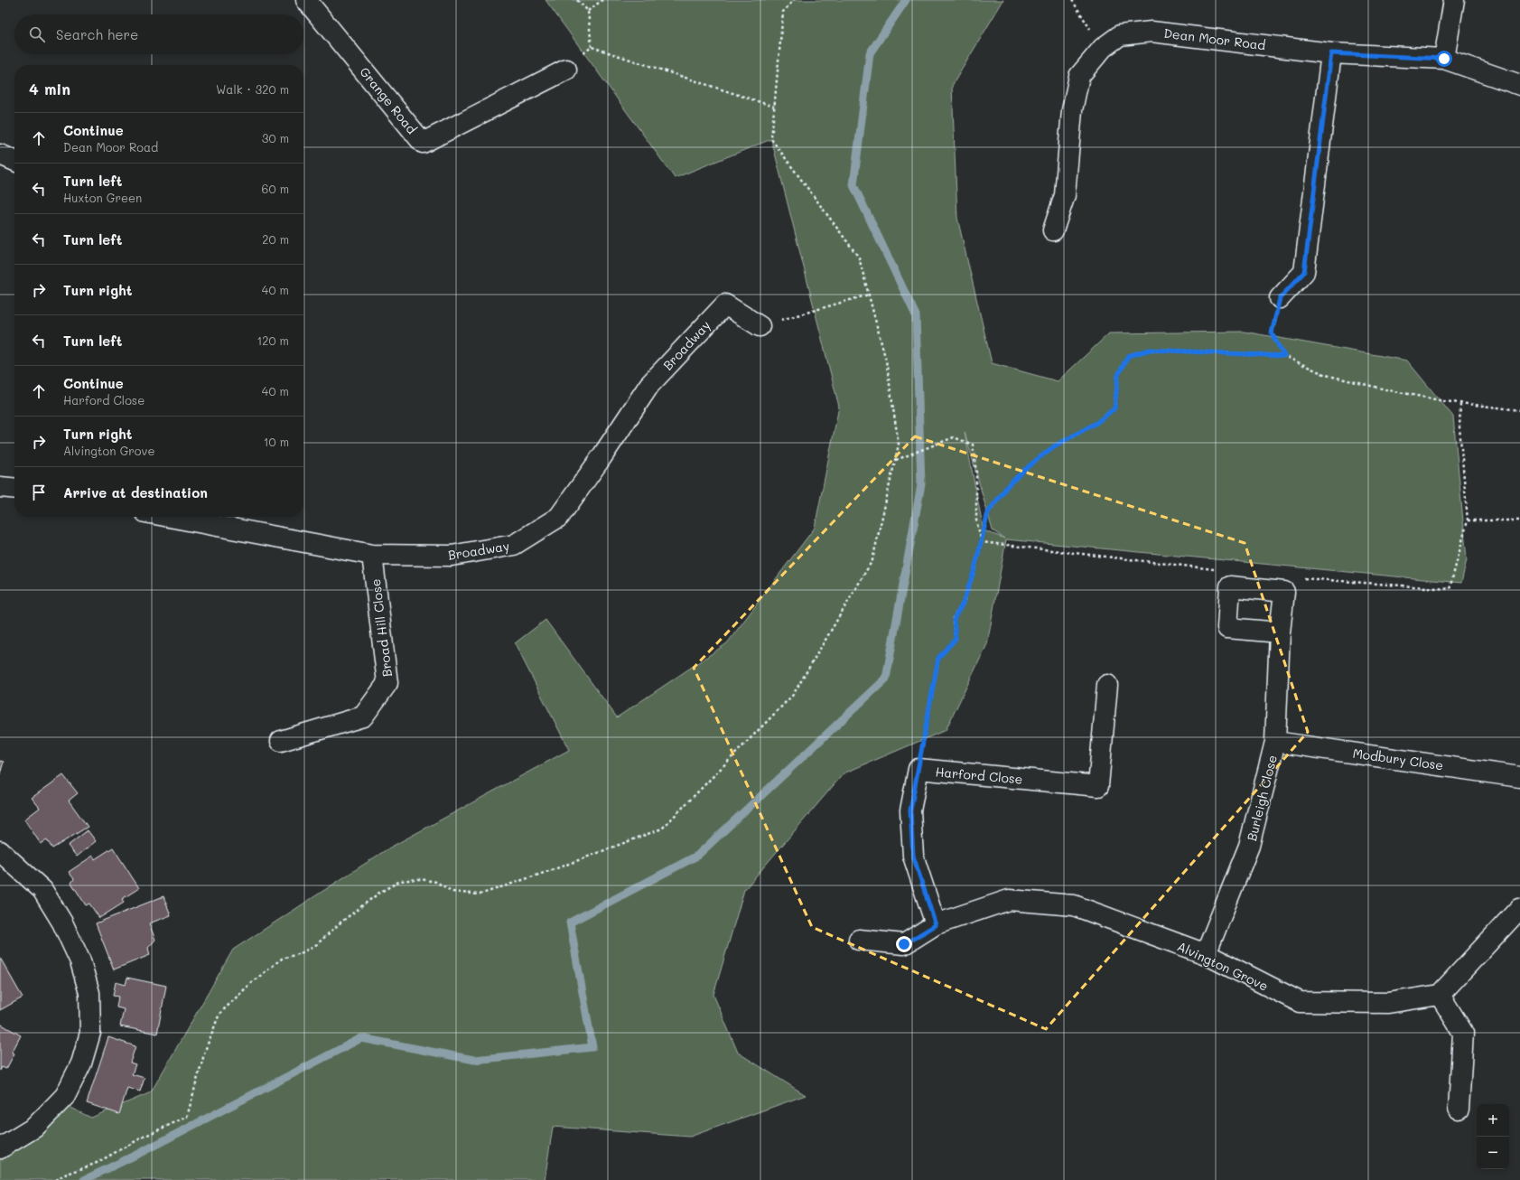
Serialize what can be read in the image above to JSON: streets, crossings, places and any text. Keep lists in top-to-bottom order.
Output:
{
  "streets": {
    "street": [
      "Dean Moor Road",
      "Grange Road",
      "Broadway",
      "Broad Hill Close",
      "Modbury Close",
      "Harford Close",
      "Burleigh Close",
      "Alvington Grove"
    ]
  },
  "crossings": [
    ["Broadway", "Broad Hill Close"],
    ["Modbury Close", "Burleigh Close"],
    ["Harford Close", "Alvington Grove"],
    ["Burleigh Close", "Alvington Grove"]
  ],
  "page": {
    "search": "Search here",
    "heading": ["4 min", "Walk · 320 m"],
    "list": [
      ["Continue", "Dean Moor Road", "30 m"],
      ["Turn left", "Huxton Green", "60 m"],
      ["Turn left", "20 m"],
      ["Turn right", "40 m"],
      ["Turn left", "120 m"],
      ["Continue", "Harford Close", "40 m"],
      ["Turn right", "Alvington Grove", "10 m"],
      "Arrive at destination"
    ],
    "map_buttons": ["+", "−"]
  }
}
